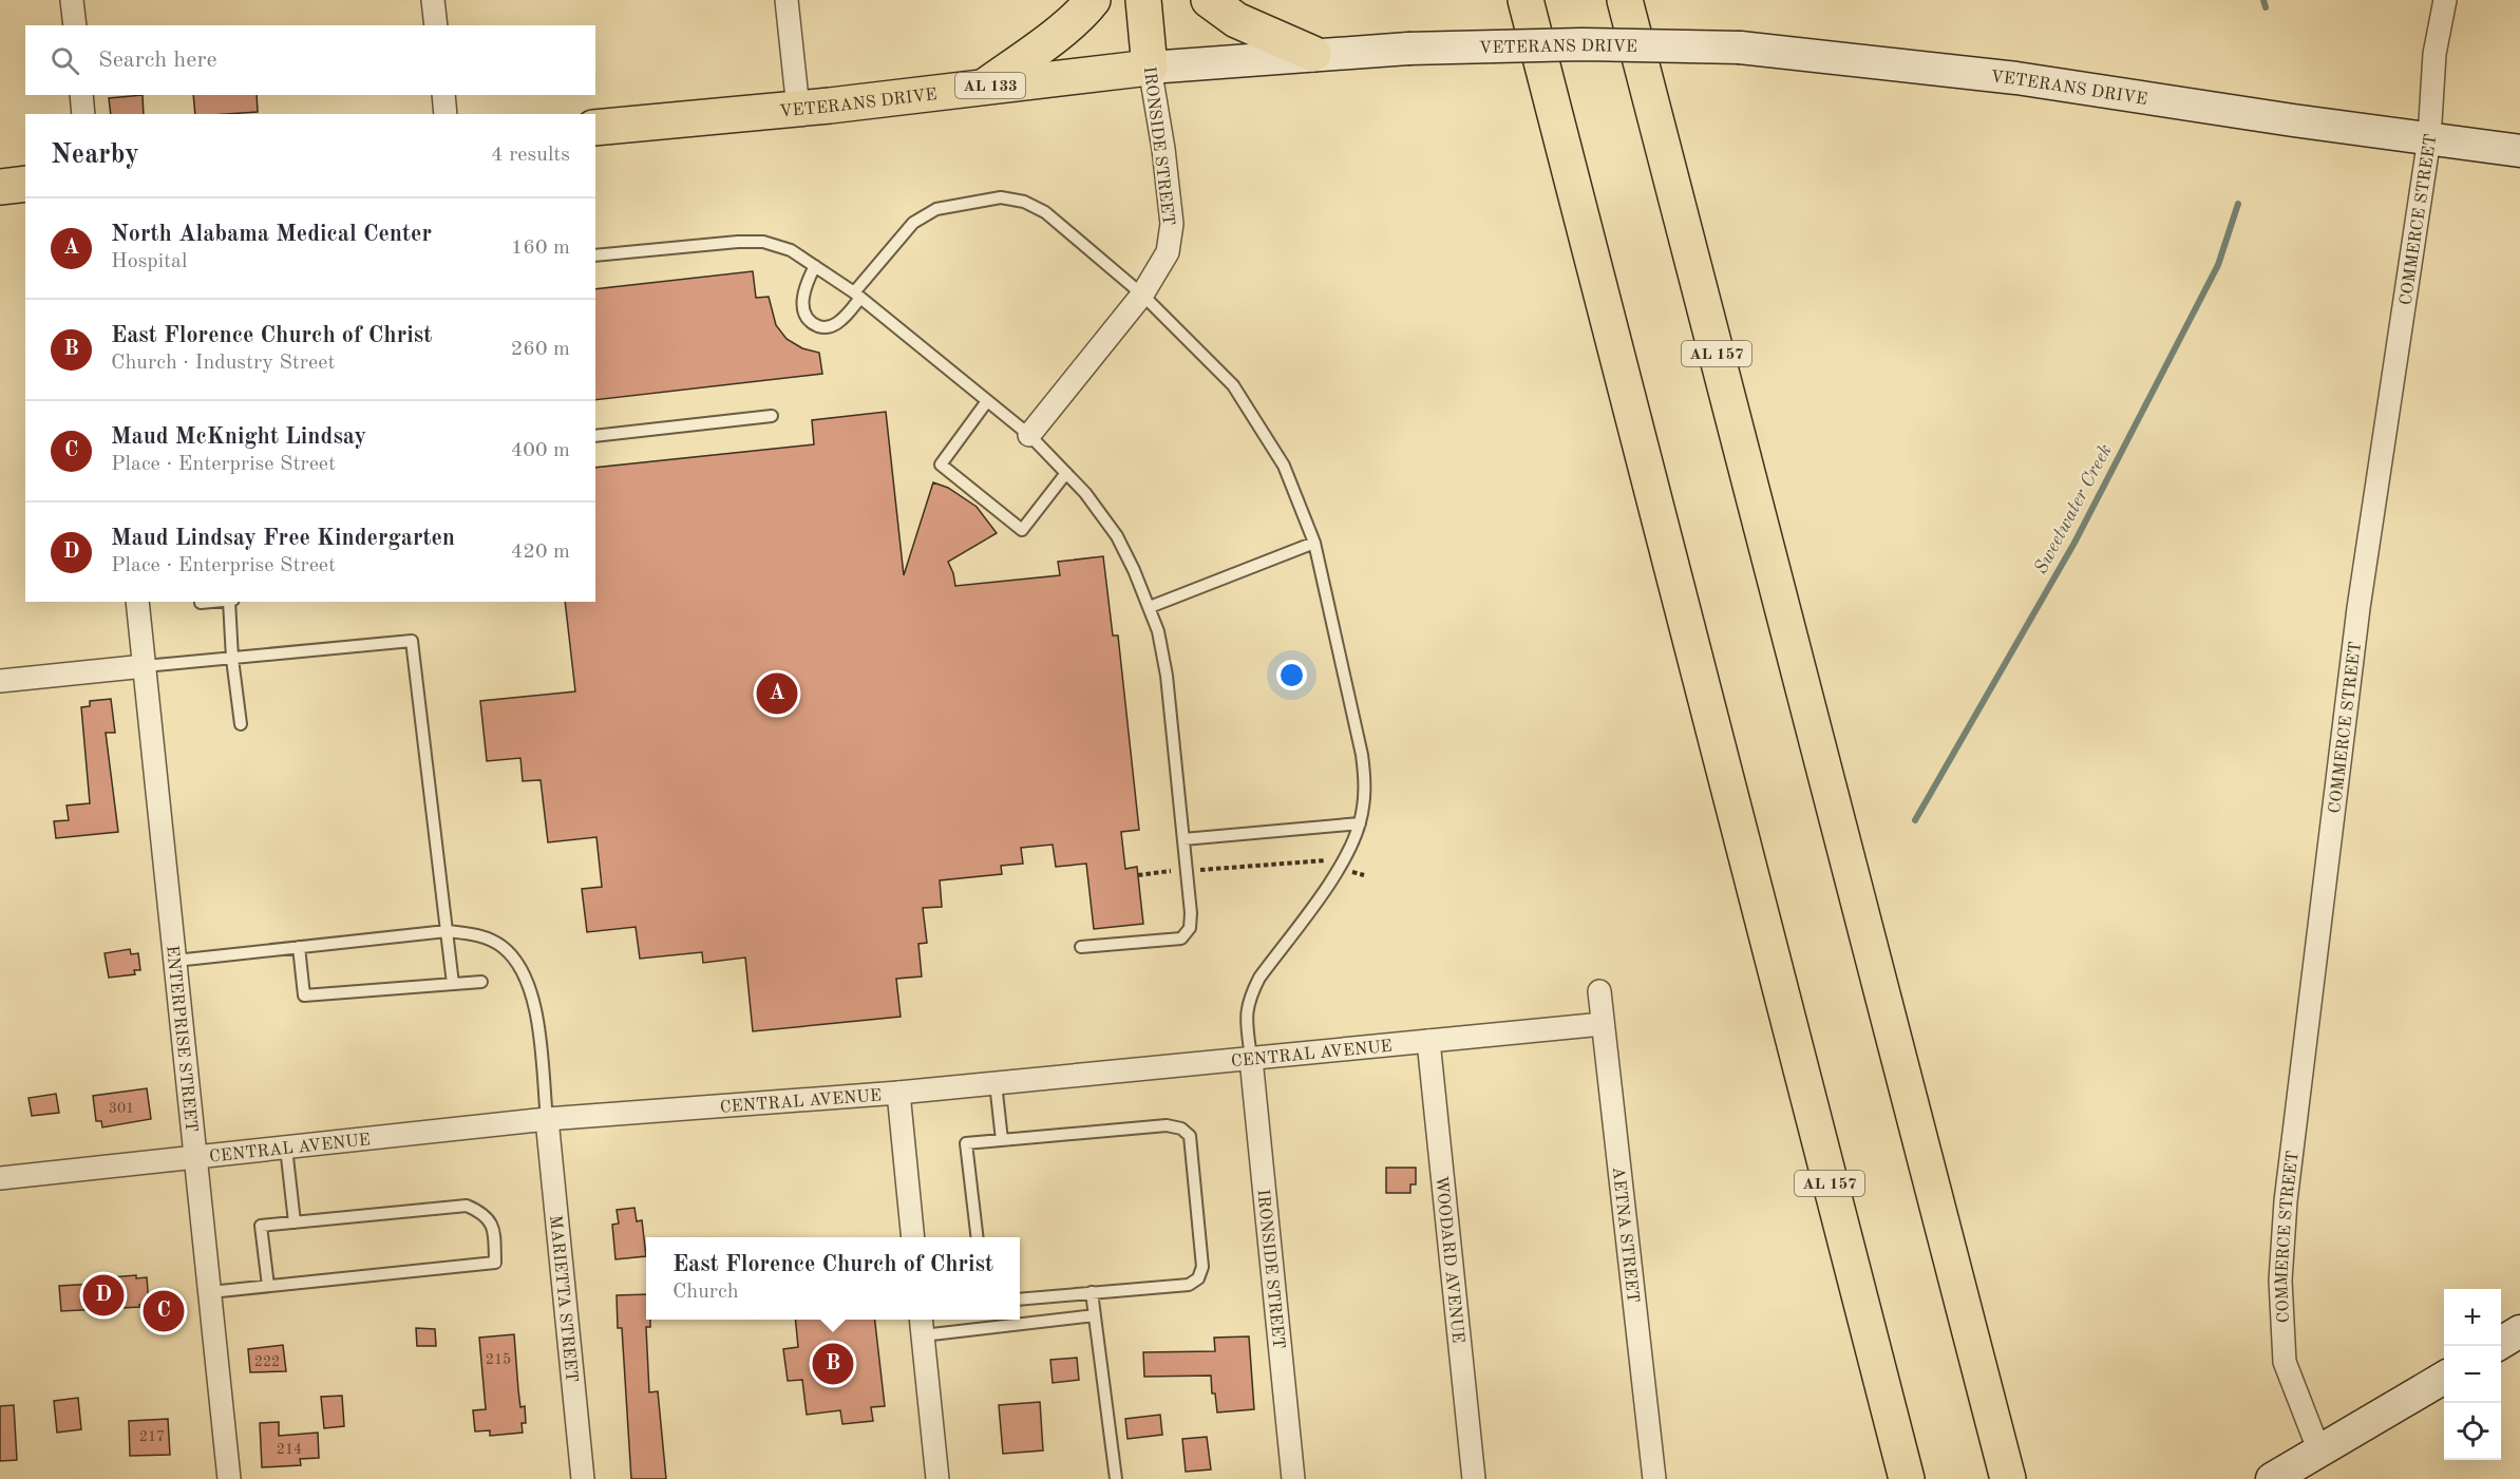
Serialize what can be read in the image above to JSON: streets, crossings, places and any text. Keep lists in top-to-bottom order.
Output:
{
  "streets": {
    "main road": [
      "VETERANS DRIVE",
      "AL 133",
      "IRONSIDE STREET",
      "AL 157"
    ],
    "street": [
      "COMMERCE STREET",
      "ENTERPRISE STREET",
      "CENTRAL AVENUE",
      "AETNA STREET",
      "WOODARD AVENUE",
      "MARIETTA STREET"
    ]
  },
  "crossings": [
    ["VETERANS DRIVE", "IRONSIDE STREET"],
    ["VETERANS DRIVE", "COMMERCE STREET"],
    ["IRONSIDE STREET", "CENTRAL AVENUE"],
    ["ENTERPRISE STREET", "CENTRAL AVENUE"],
    ["CENTRAL AVENUE", "AETNA STREET"],
    ["CENTRAL AVENUE", "WOODARD AVENUE"],
    ["CENTRAL AVENUE", "MARIETTA STREET"]
  ],
  "water": ["Sweetwater Creek"],
  "house_numbers": [
    "301",
    "215",
    "222",
    "217",
    "214"
  ],
  "page": {
    "search": "Search here",
    "heading": ["Nearby", "4 results"],
    "list": [
      {
        "mark": "A",
        "name": "North Alabama Medical Center",
        "note": "Hospital",
        "value": "160 m"
      },
      {
        "mark": "B",
        "name": "East Florence Church of Christ",
        "note": "Church · Industry Street",
        "value": "260 m"
      },
      {
        "mark": "C",
        "name": "Maud McKnight Lindsay",
        "note": "Place · Enterprise Street",
        "value": "400 m"
      },
      {
        "mark": "D",
        "name": "Maud Lindsay Free Kindergarten",
        "note": "Place · Enterprise Street",
        "value": "420 m"
      }
    ],
    "pins": [
      "A",
      "D",
      "C",
      "B"
    ],
    "popup": ["East Florence Church of Christ", "Church"],
    "map_buttons": ["+", "−"]
  }
}
